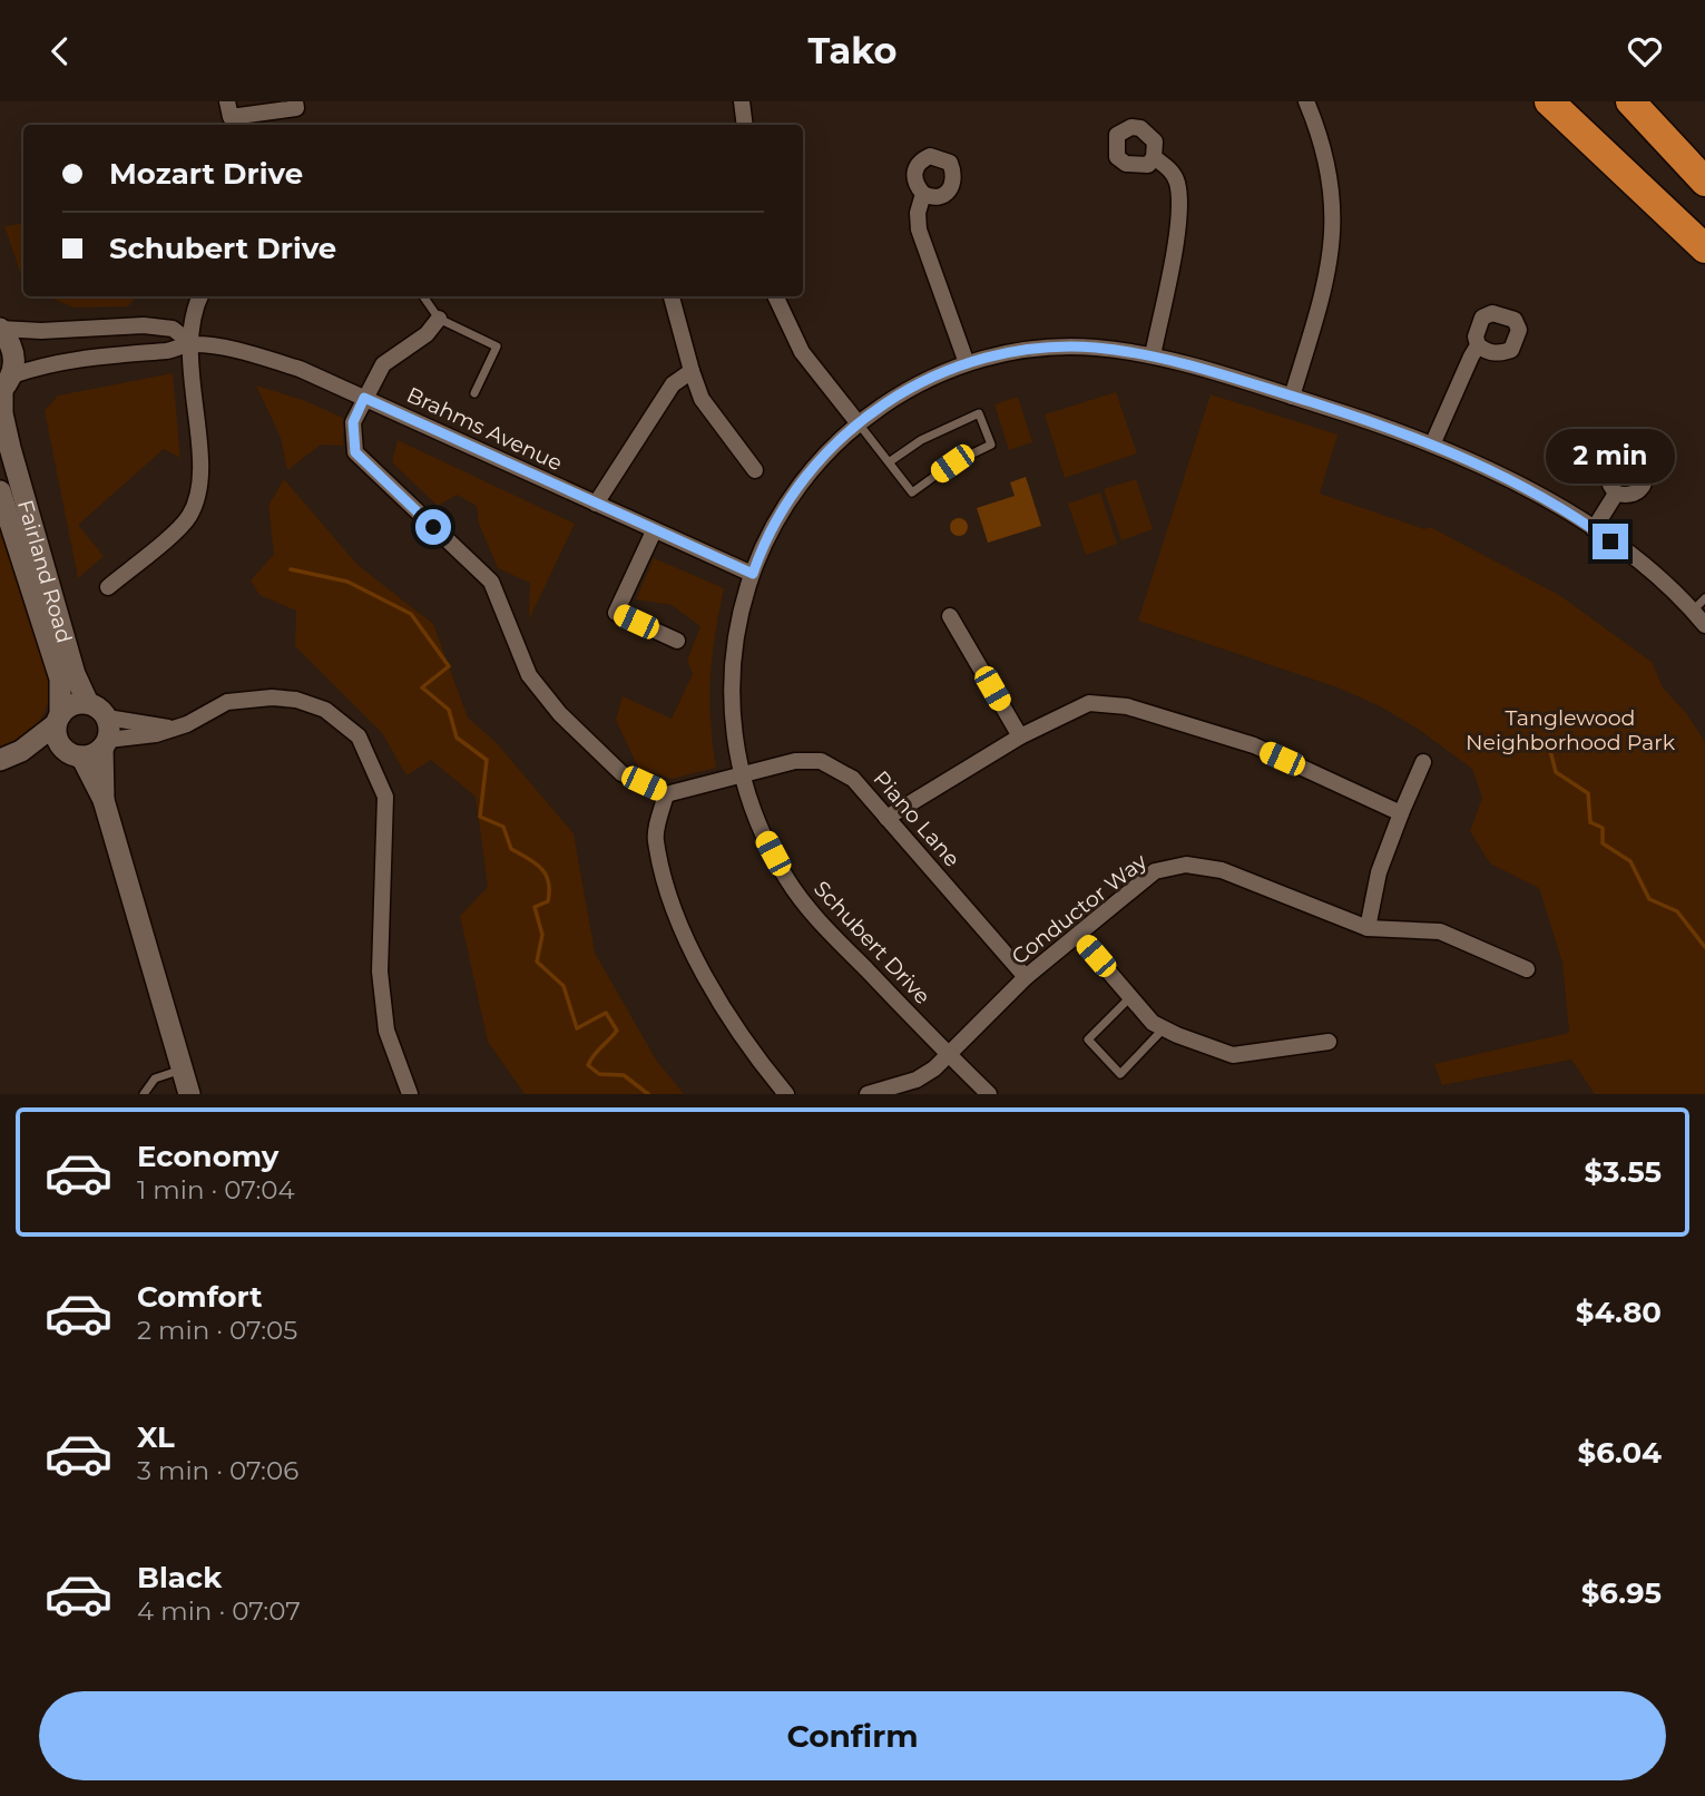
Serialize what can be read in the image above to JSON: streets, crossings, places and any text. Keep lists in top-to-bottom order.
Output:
{
  "streets": {
    "main road": ["Fairland Road"],
    "street": [
      "Brahms Avenue",
      "Piano Lane",
      "Conductor Way",
      "Schubert Drive"
    ]
  },
  "crossings": [
    ["Brahms Avenue", "Fairland Road"],
    ["Brahms Avenue", "Schubert Drive"],
    ["Piano Lane", "Conductor Way"],
    ["Piano Lane", "Schubert Drive"],
    ["Conductor Way", "Schubert Drive"]
  ],
  "parks": ["Tanglewood Neighborhood Park"],
  "page": {
    "header": "Tako",
    "banner": ["Mozart Drive", "Schubert Drive"],
    "bubble": "2 min",
    "list": [
      {
        "name": "Economy",
        "note": "1 min · 07:04",
        "value": "$3.55"
      },
      {
        "name": "Comfort",
        "note": "2 min · 07:05",
        "value": "$4.80"
      },
      {
        "name": "XL",
        "note": "3 min · 07:06",
        "value": "$6.04"
      },
      {
        "name": "Black",
        "note": "4 min · 07:07",
        "value": "$6.95"
      }
    ],
    "buttons": "Confirm"
  }
}
